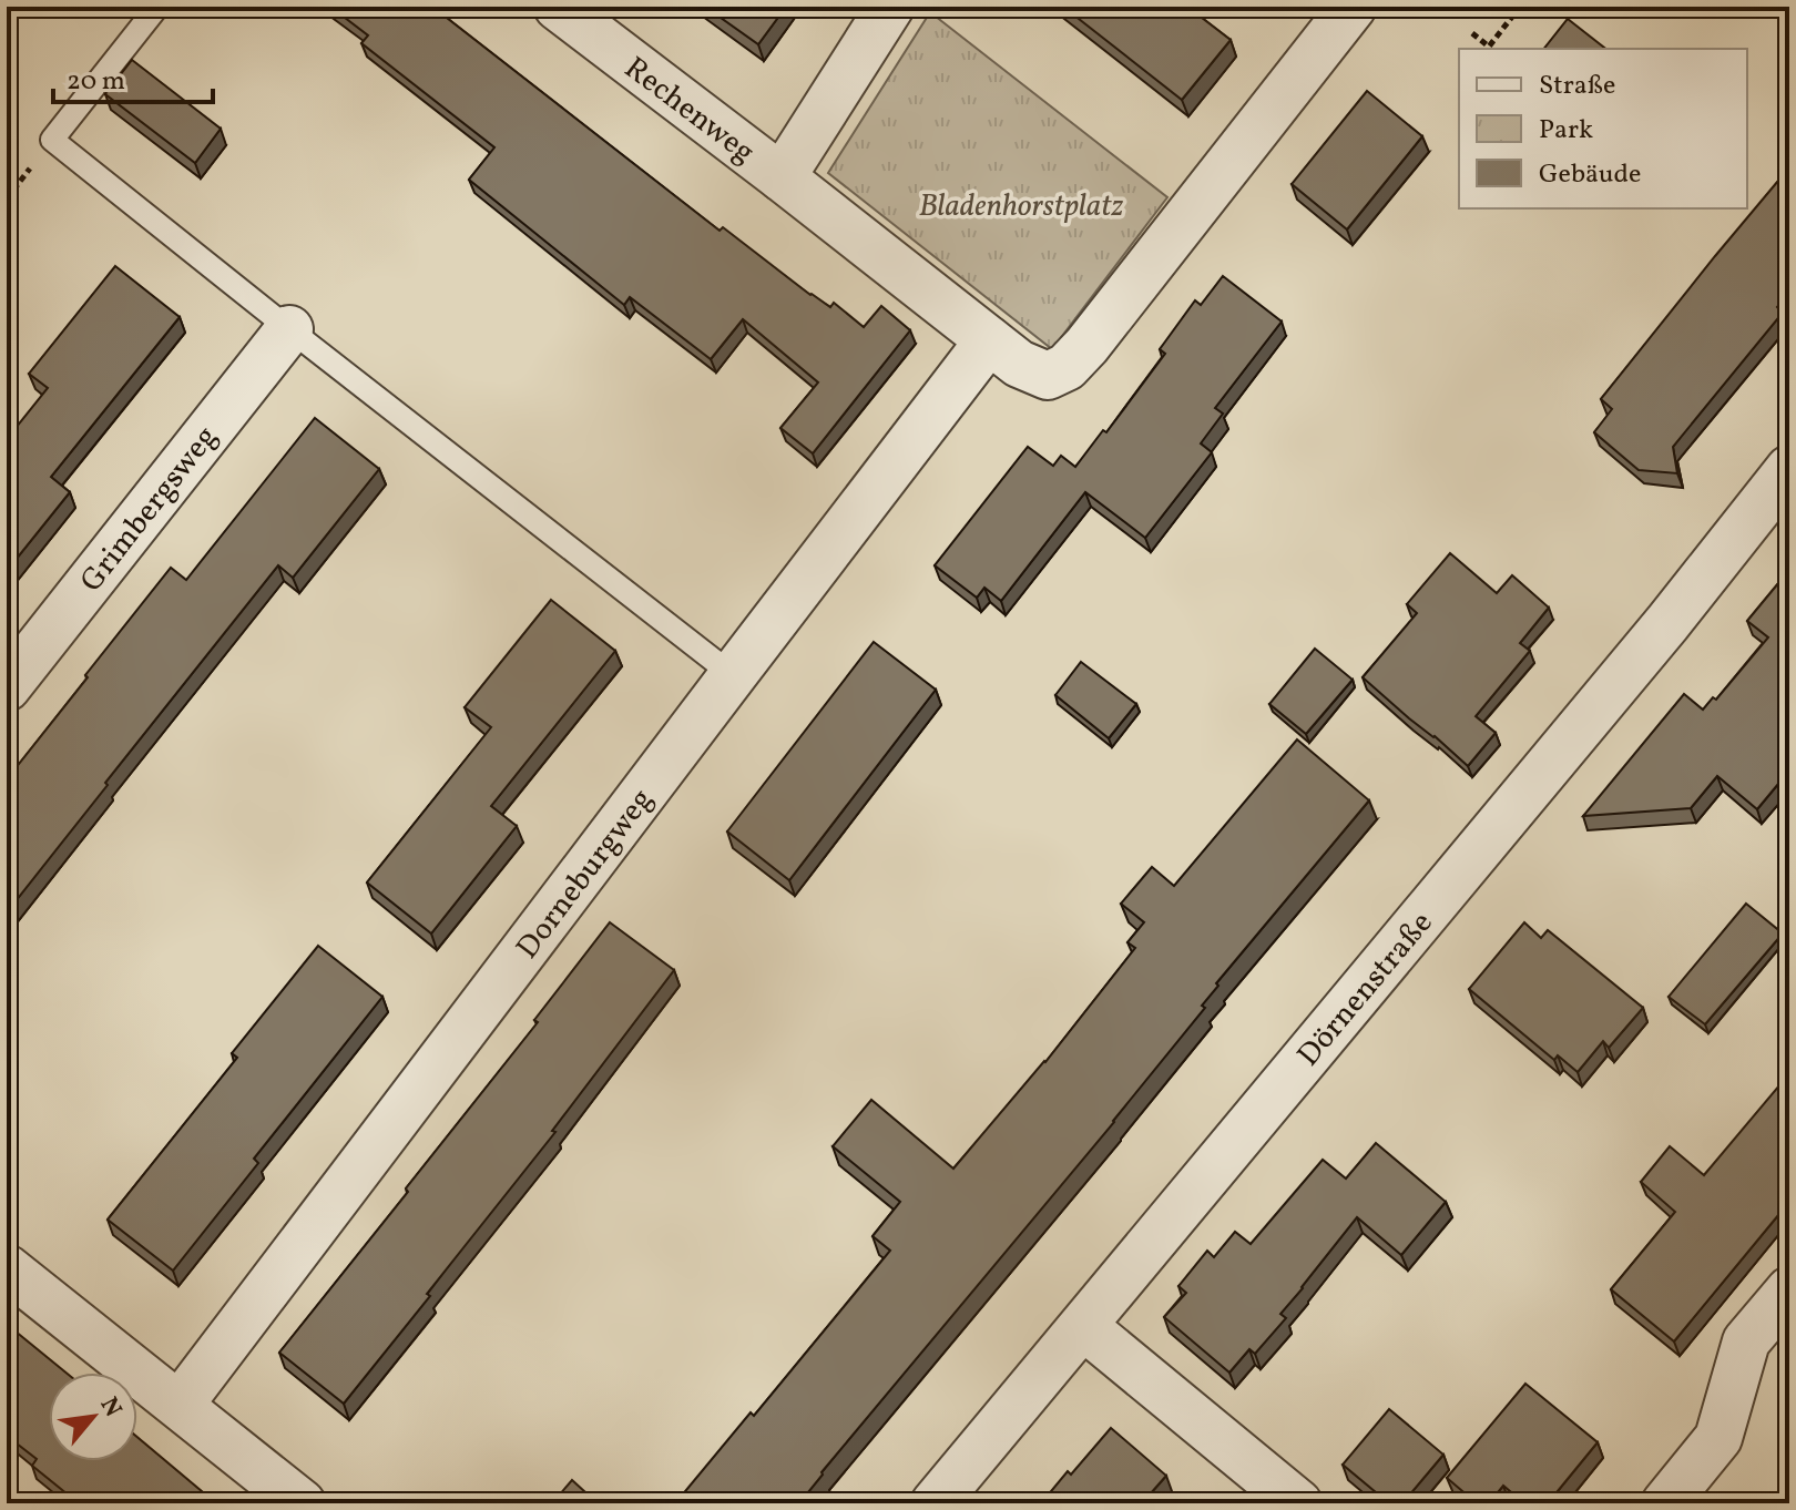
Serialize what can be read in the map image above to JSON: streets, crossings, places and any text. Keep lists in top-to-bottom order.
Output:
{
  "streets": {
    "street": [
      "Rechenweg",
      "Grimbergsweg",
      "Dorneburgweg",
      "Dörnenstraße"
    ]
  },
  "parks": ["Bladenhorstplatz"],
  "legend": ["Straße", "Park", "Gebäude"],
  "scale_bar": "20 m",
  "north": "top right"
}
